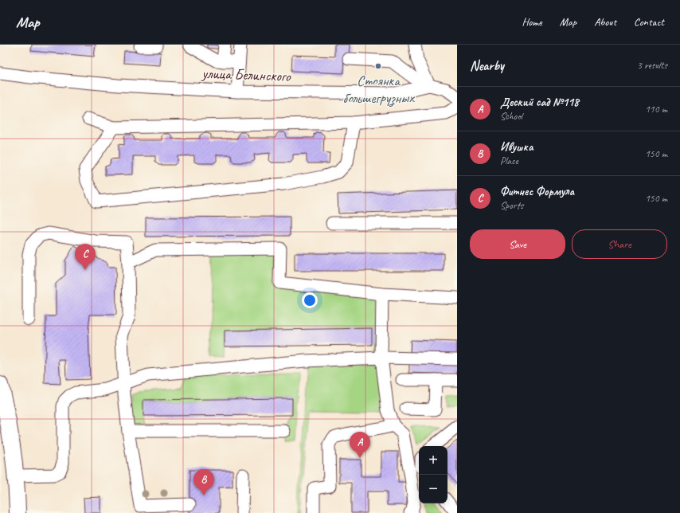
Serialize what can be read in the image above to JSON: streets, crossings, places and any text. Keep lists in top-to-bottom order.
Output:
{
  "streets": {
    "street": ["улица Белинского"]
  },
  "places": ["Стоянка большегрузных"],
  "page": {
    "header": "Map",
    "nav": [
      "Home",
      "Map",
      "About",
      "Contact"
    ],
    "heading": ["Nearby", "3 results"],
    "list": [
      {
        "mark": "A",
        "name": "Деский сад №118",
        "note": "School",
        "value": "110 m"
      },
      {
        "mark": "B",
        "name": "Ивушка",
        "note": "Place",
        "value": "150 m"
      },
      {
        "mark": "C",
        "name": "Фитнес Формула",
        "note": "Sports",
        "value": "150 m"
      }
    ],
    "buttons": ["Save", "Share"],
    "pins": ["C", "A", "B"],
    "map_buttons": ["+", "−"]
  }
}
